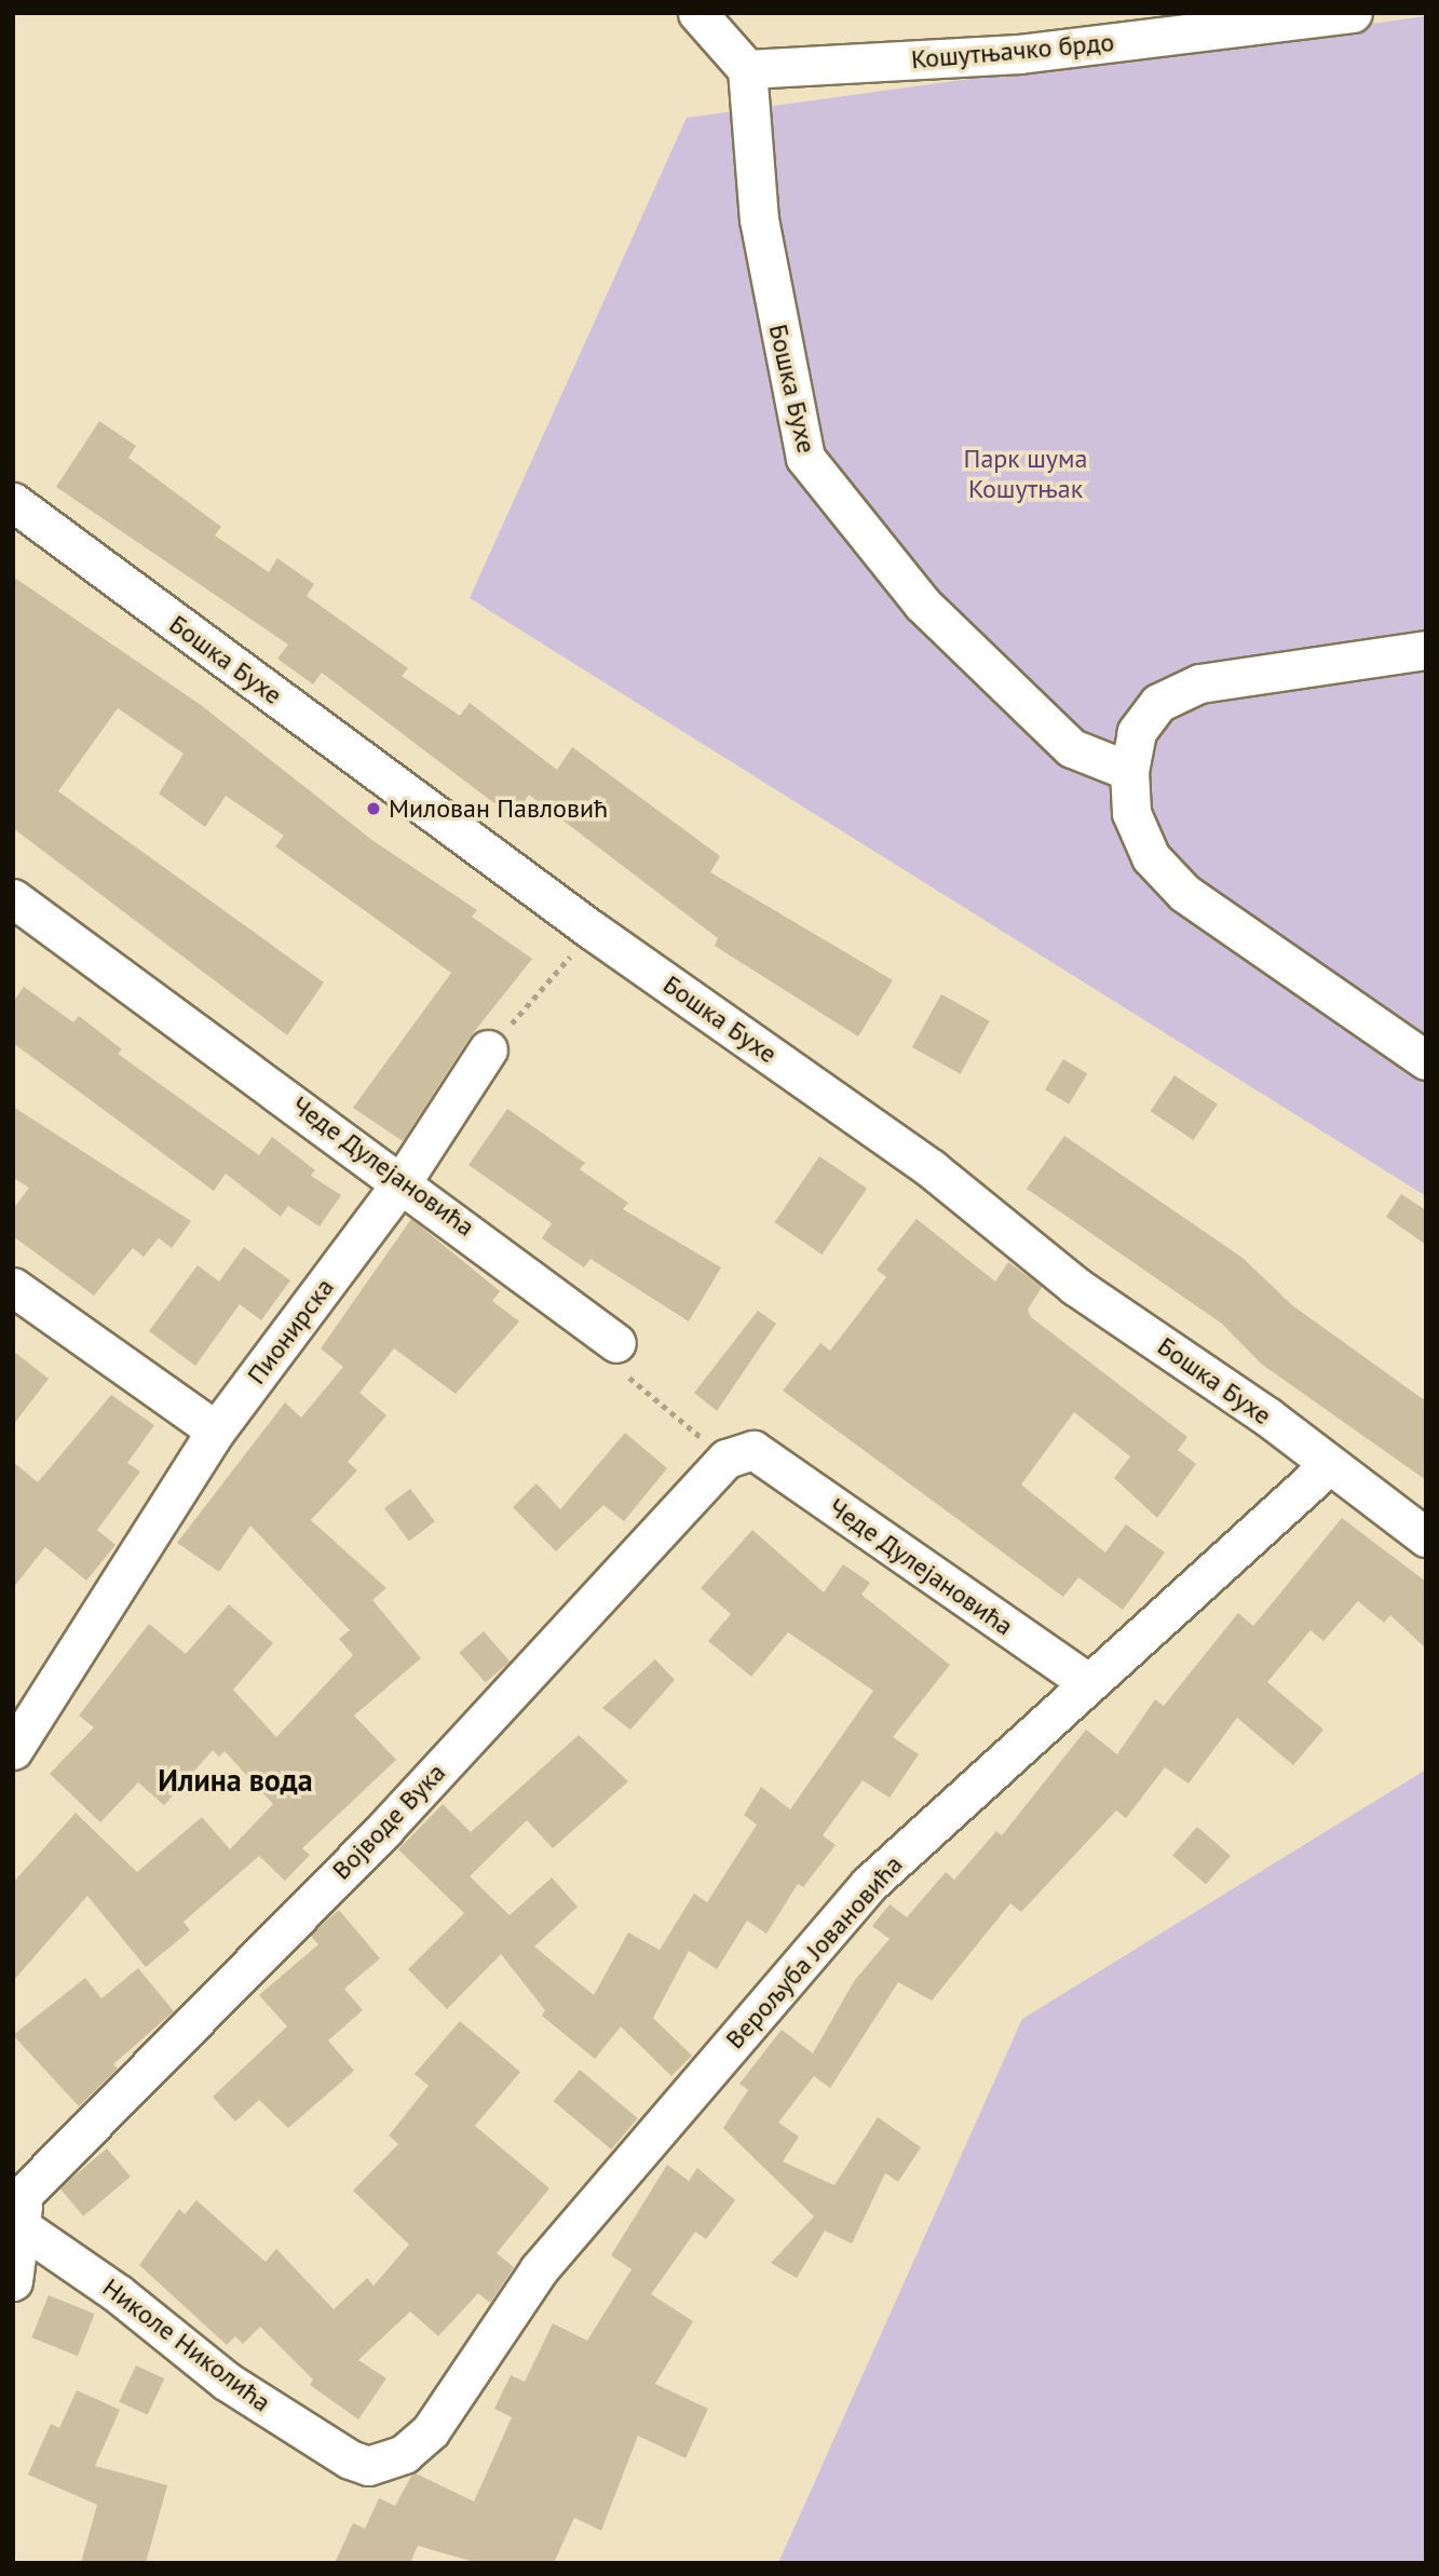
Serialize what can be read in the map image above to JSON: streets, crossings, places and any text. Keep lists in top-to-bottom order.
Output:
{
  "streets": {
    "street": [
      "Кошутњачко брдо",
      "Бошка Бухе",
      "Чеде Дулејановића",
      "Пионирска",
      "Војводе Вука",
      "Верољуба Јовановића",
      "Николе Николића"
    ]
  },
  "crossings": [
    ["Кошутњачко брдо", "Бошка Бухе"],
    ["Бошка Бухе", "Верољуба Јовановића"],
    ["Чеде Дулејановића", "Пионирска"],
    ["Чеде Дулејановића", "Војводе Вука"],
    ["Чеде Дулејановића", "Верољуба Јовановића"],
    ["Војводе Вука", "Николе Николића"],
    ["Верољуба Јовановића", "Николе Николића"]
  ],
  "districts": ["Илина вода"],
  "parks": ["Парк шума Кошутњак"],
  "places": ["Милован Павловић"]
}
